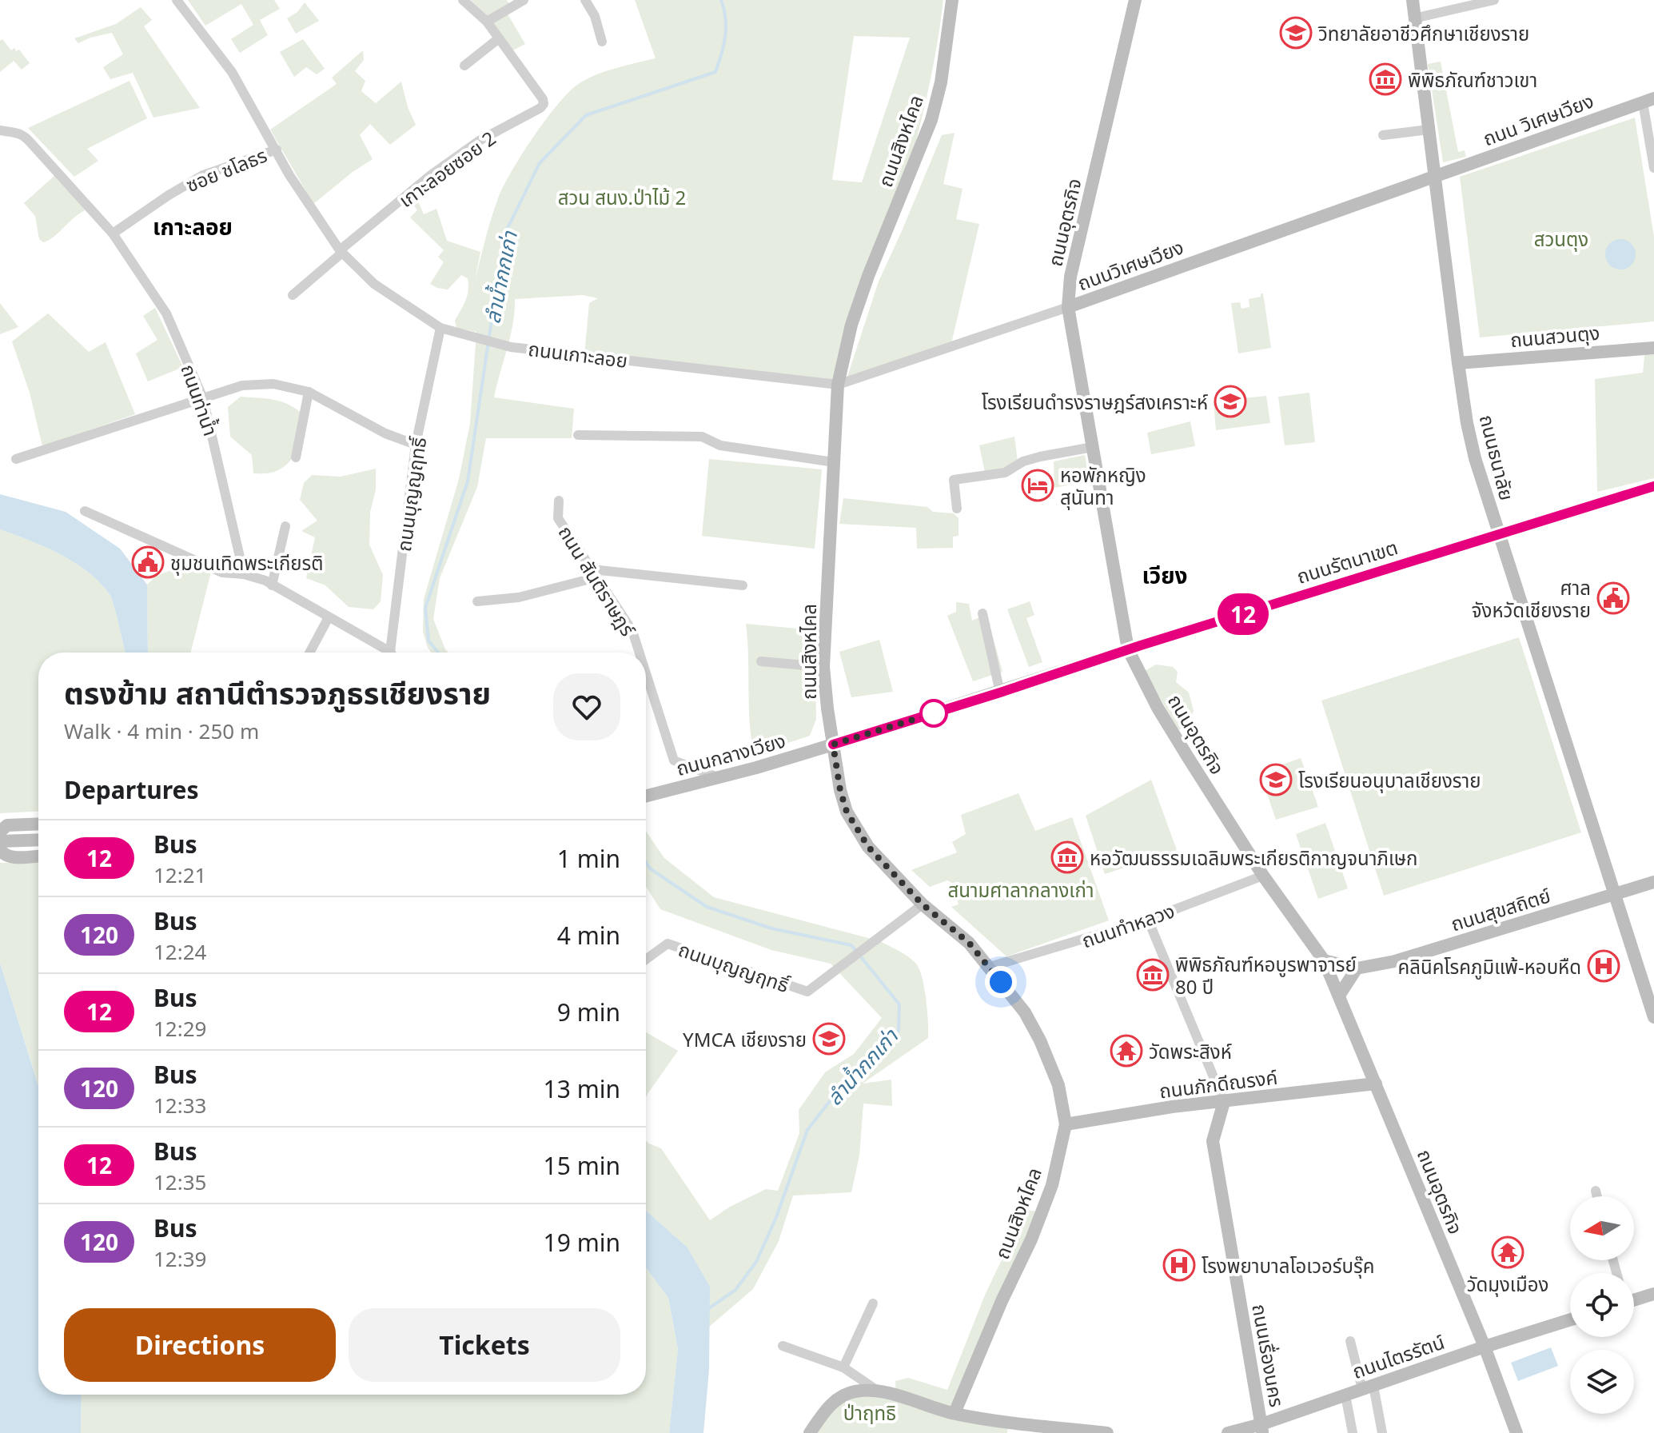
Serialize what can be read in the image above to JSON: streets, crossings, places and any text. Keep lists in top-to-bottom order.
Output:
{
  "streets": {
    "street": [
      "ถนน วิเศษเวียง",
      "ถนนสิงหไคล",
      "เกาะลอยซอย 2",
      "ซอย ชโลธร",
      "ถนนอุตรกิจ",
      "ถนนวิเศษเวียง",
      "ถนนสวนตุง",
      "ถนนเกาะลอย",
      "ถนนท่าน้ำ",
      "ถนนธนาลัย",
      "ถนนบุญญฤทธิ์",
      "ถนนรัตนาเขต",
      "ถนน สันติราษฎร์",
      "ถนนกลางเวียง",
      "ถนนสุขสถิตย์",
      "ถนนทำหลวง",
      "ถนนภักดีณรงค์",
      "ถนนเรื่องนคร",
      "ถนนไตรรัตน์"
    ]
  },
  "crossings": [
    ["ถนน วิเศษเวียง", "ถนนวิเศษเวียง"],
    ["ถนน วิเศษเวียง", "ถนนธนาลัย"],
    ["ถนนสิงหไคล", "ถนนวิเศษเวียง"],
    ["ถนนสิงหไคล", "ถนนเกาะลอย"],
    ["ถนนสิงหไคล", "ถนนบุญญฤทธิ์"],
    ["ถนนสิงหไคล", "ถนนรัตนาเขต"],
    ["ถนนสิงหไคล", "ถนนกลางเวียง"],
    ["ถนนสิงหไคล", "ถนนทำหลวง"],
    ["ถนนสิงหไคล", "ถนนภักดีณรงค์"],
    ["เกาะลอยซอย 2", "ถนนเกาะลอย"],
    ["ซอย ชโลธร", "ถนนเกาะลอย"],
    ["ซอย ชโลธร", "ถนนท่าน้ำ"],
    ["ถนนอุตรกิจ", "ถนนวิเศษเวียง"],
    ["ถนนอุตรกิจ", "ถนนรัตนาเขต"],
    ["ถนนอุตรกิจ", "ถนนสุขสถิตย์"],
    ["ถนนอุตรกิจ", "ถนนทำหลวง"],
    ["ถนนอุตรกิจ", "ถนนภักดีณรงค์"],
    ["ถนนอุตรกิจ", "ถนนไตรรัตน์"],
    ["ถนนวิเศษเวียง", "ถนนเกาะลอย"],
    ["ถนนวิเศษเวียง", "ถนนธนาลัย"],
    ["ถนนสวนตุง", "ถนนธนาลัย"],
    ["ถนนเกาะลอย", "ถนนบุญญฤทธิ์"],
    ["ถนนธนาลัย", "ถนนรัตนาเขต"],
    ["ถนนธนาลัย", "ถนนสุขสถิตย์"],
    ["ถนนรัตนาเขต", "ถนนกลางเวียง"],
    ["ถนน สันติราษฎร์", "ถนนกลางเวียง"],
    ["ถนนภักดีณรงค์", "ถนนเรื่องนคร"],
    ["ถนนเรื่องนคร", "ถนนไตรรัตน์"]
  ],
  "districts": ["เกาะลอย", "เวียง"],
  "water": ["ลำน้ำกกเก่า"],
  "parks": [
    "สวน สนง.ป่าไม้ 2",
    "สวนตุง",
    "สนามศาลากลางเก่า",
    "ป่าฤทธิ"
  ],
  "places": {
    "school or university": [
      "วิทยาลัยอาชีวศึกษาเชียงราย",
      "โรงเรียนดำรงราษฎร์สงเคราะห์",
      "โรงเรียนอนุบาลเชียงราย",
      "YMCA เชียงราย"
    ],
    "museum": ["พิพิธภัณฑ์ชาวเขา", "หอวัฒนธรรมเฉลิมพระเกียรติกาญจนาภิเษก", "พิพิธภัณฑ์หอบูรพาจารย์ 80 ปี"],
    "hotel": ["หอพักหญิง สุนันทา"],
    "public building": ["ชุมชนเทิดพระเกียรติ", "ศาล จังหวัดเชียงราย"],
    "hospital": ["คลินิคโรคภูมิแพ้-หอบหืด", "โรงพยาบาลโอเวอร์บรุ๊ค"],
    "temple": ["วัดพระสิงห์", "วัดมุงเมือง"]
  },
  "lines": ["bus line 12"],
  "north": "left",
  "page": {
    "on_map": "12",
    "heading": [
      ["ตรงข้าม สถานีตำรวจภูธรเชียงราย", "Walk · 4 min · 250 m"],
      "Departures"
    ],
    "list": [
      {
        "mark": "12",
        "name": "Bus",
        "note": "12:21",
        "value": "1 min"
      },
      {
        "mark": "120",
        "name": "Bus",
        "note": "12:24",
        "value": "4 min"
      },
      {
        "mark": "12",
        "name": "Bus",
        "note": "12:29",
        "value": "9 min"
      },
      {
        "mark": "120",
        "name": "Bus",
        "note": "12:33",
        "value": "13 min"
      },
      {
        "mark": "12",
        "name": "Bus",
        "note": "12:35",
        "value": "15 min"
      },
      {
        "mark": "120",
        "name": "Bus",
        "note": "12:39",
        "value": "19 min"
      }
    ],
    "buttons": ["Directions", "Tickets"]
  }
}
